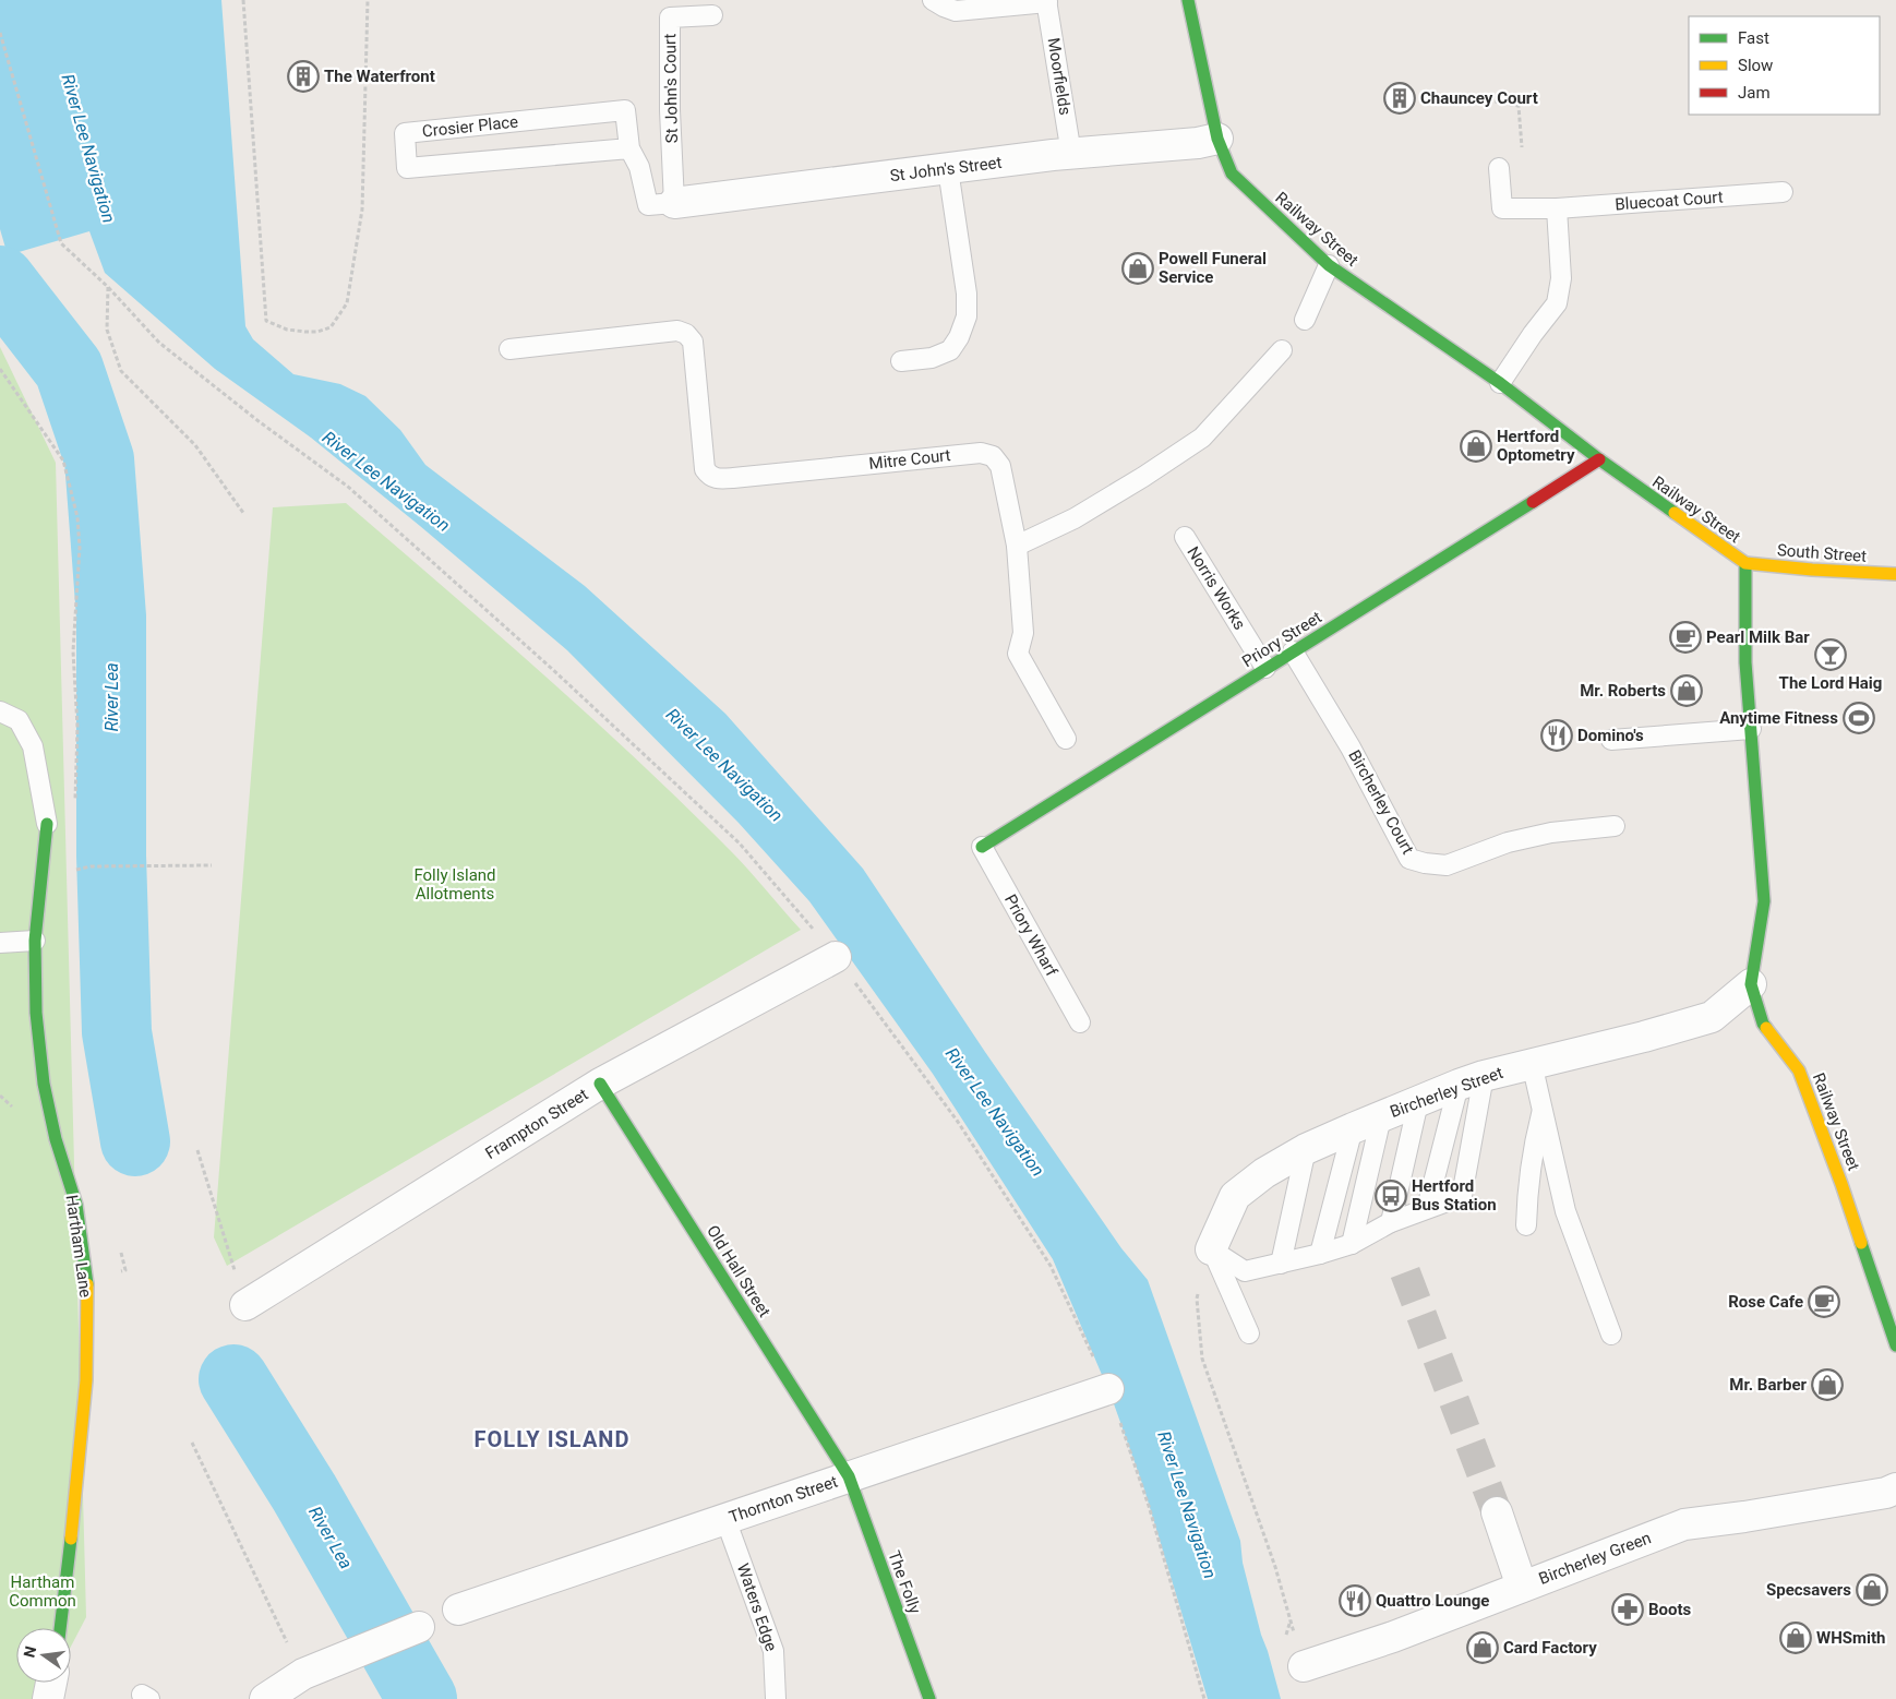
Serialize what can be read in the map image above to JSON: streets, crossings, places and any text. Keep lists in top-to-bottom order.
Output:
{
  "streets": {
    "street": [
      "St John's Street",
      "Railway Street",
      "South Street",
      "Priory Street",
      "Bircherley Street",
      "Frampton Street",
      "Hartham Lane",
      "Old Hall Street",
      "Thornton Street",
      "Bircherley Green",
      "The Folly"
    ],
    "lane": [
      "Moorfields",
      "St John's Court",
      "Crosier Place",
      "Bluecoat Court",
      "Mitre Court",
      "Norris Works",
      "Bircherley Court",
      "Priory Wharf",
      "Waters Edge"
    ]
  },
  "crossings": [
    ["Moorfields", "St John's Street"],
    ["St John's Court", "Crosier Place"],
    ["St John's Court", "St John's Street"],
    ["Crosier Place", "St John's Street"],
    ["St John's Street", "Railway Street"],
    ["Railway Street", "South Street"],
    ["Railway Street", "Priory Street"],
    ["Railway Street", "Bircherley Street"],
    ["Norris Works", "Priory Street"],
    ["Priory Street", "Bircherley Court"],
    ["Priory Street", "Priory Wharf"],
    ["Frampton Street", "Old Hall Street"],
    ["Old Hall Street", "Thornton Street"],
    ["Old Hall Street", "The Folly"],
    ["Thornton Street", "The Folly"],
    ["Thornton Street", "Waters Edge"]
  ],
  "districts": ["FOLLY ISLAND"],
  "water": ["River Lee Navigation", "River Lea"],
  "parks": ["Folly Island Allotments", "Hartham Common"],
  "places": {
    "building": ["The Waterfront", "Chauncey Court"],
    "shop": [
      "Powell Funeral Service",
      "Hertford Optometry",
      "Mr. Roberts",
      "Mr. Barber",
      "Specsavers",
      "WHSmith",
      "Card Factory"
    ],
    "cafe": ["Pearl Milk Bar", "Rose Cafe"],
    "bar": ["The Lord Haig"],
    "sports": ["Anytime Fitness"],
    "restaurant": ["Domino's", "Quattro Lounge"],
    "bus stop": ["Hertford Bus Station"],
    "pharmacy": ["Boots"]
  },
  "legend": ["Fast", "Slow", "Jam"],
  "north": "left"
}
